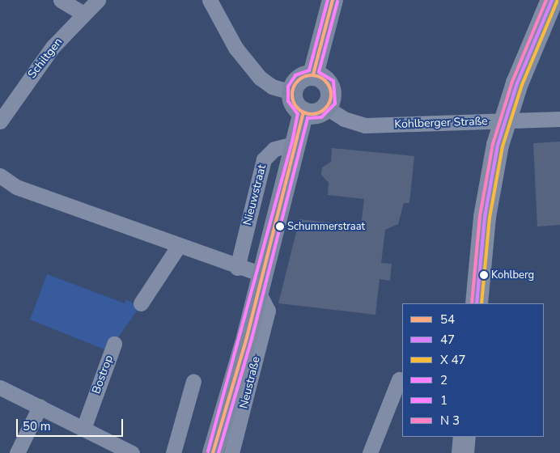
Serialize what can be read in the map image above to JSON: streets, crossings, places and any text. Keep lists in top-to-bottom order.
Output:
{
  "streets": {
    "street": [
      "Schiltgen",
      "Kohlberger Straße",
      "Nieuwstraat",
      "Bostrop",
      "Neustraße"
    ]
  },
  "places": ["Schummerstraat", "Kohlberg"],
  "lines": [
    "transit line 54",
    "transit line 47",
    "transit line 1",
    "transit line 2"
  ],
  "legend": [
    "54",
    "47",
    "X 47",
    "2",
    "1",
    "N 3"
  ],
  "scale_bar": "50 m"
}
